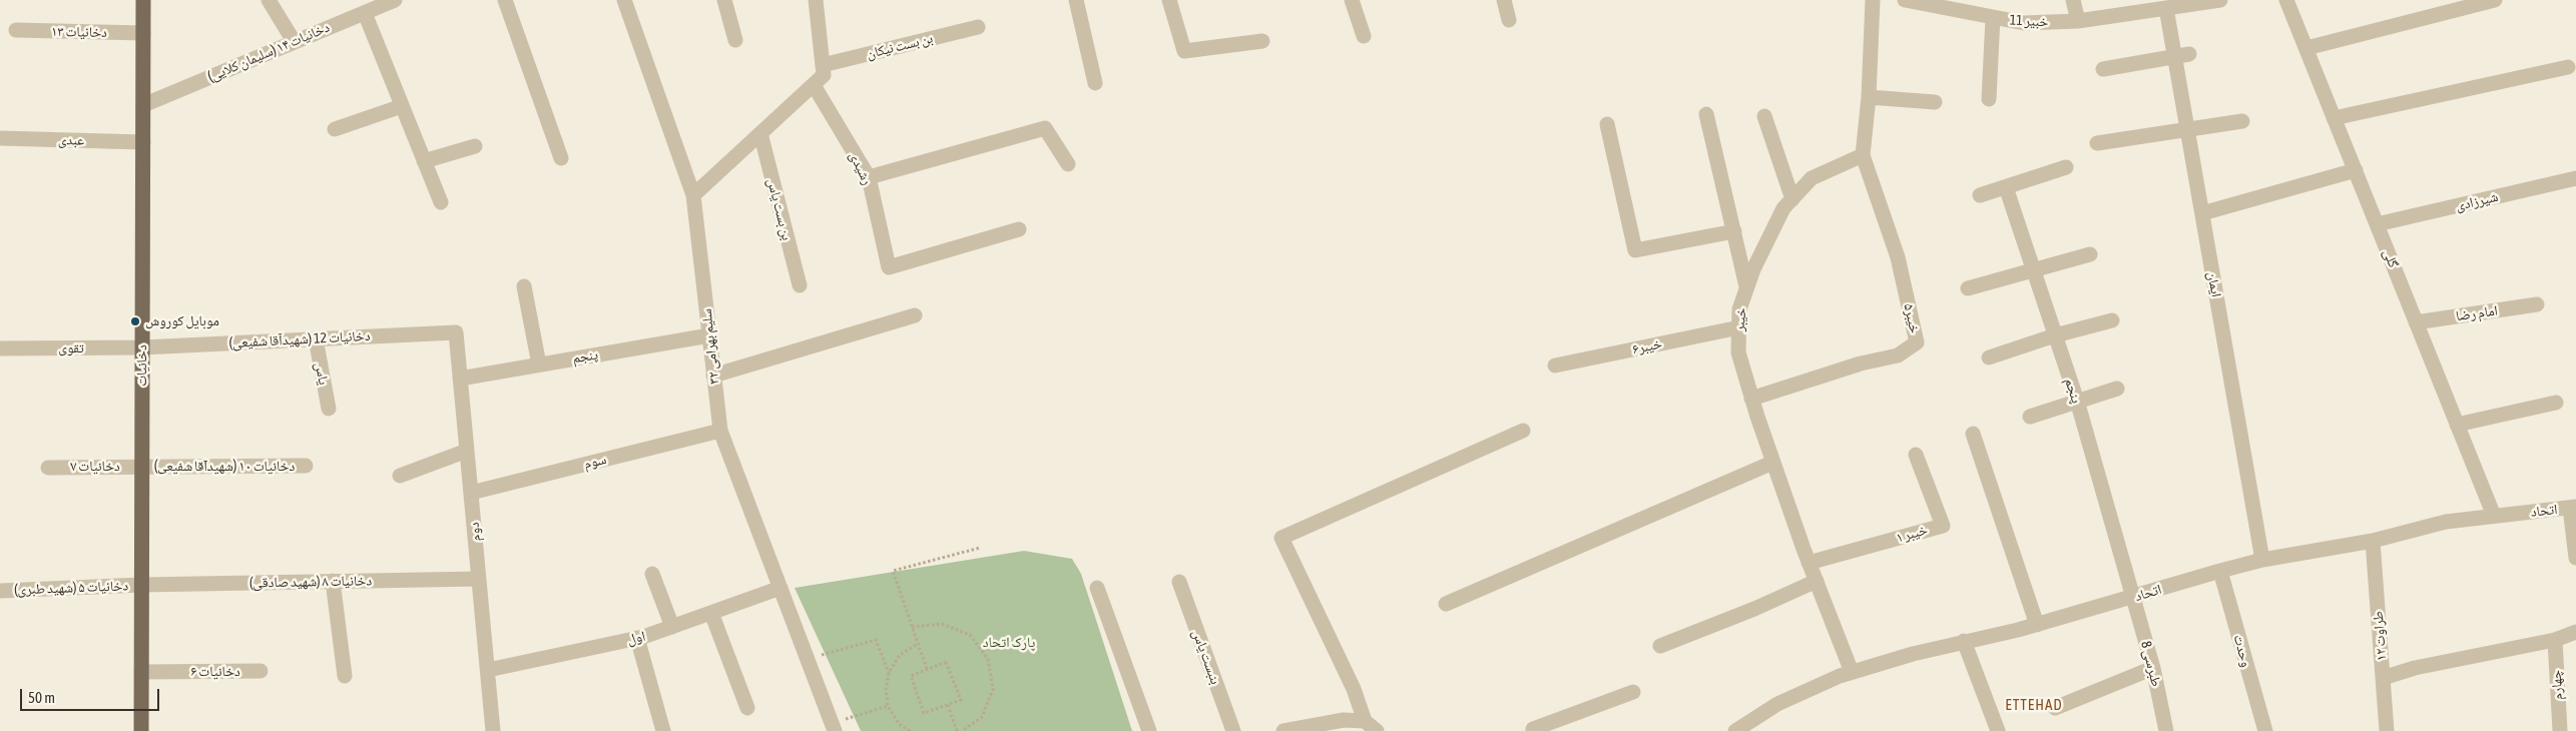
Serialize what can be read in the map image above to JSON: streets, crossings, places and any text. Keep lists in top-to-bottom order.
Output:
{
  "streets": {
    "main road": ["دخانیات"],
    "street": [
      "خبیر 11",
      "دخانیات ۱۳",
      "بن بست نیکان",
      "دخانیات ۱۴ (سلیمان کلایی)",
      "عبدی",
      "رشیدی",
      "شیرزادی",
      "بن بست یاس",
      "گلی",
      "ایمان",
      "امام رضا",
      "خیبر۵",
      "خیبر",
      "دخانیات 12 (شهیدآقا شفیعی)",
      "سلیم بهرامی ۳۲",
      "خیبر۶",
      "تقوی",
      "پنجم",
      "یاس",
      "سوم",
      "دخانیات ۷",
      "دخانیات ۱۰ (شهیدآقا شفیعی)",
      "اتحاد",
      "دوم",
      "خیبر ۱",
      "دخانیات ۸ (شهید صادقی)",
      "دخانیات ۵ (شهید طبری)",
      "طراوت ۱۲",
      "اول",
      "وحدت",
      "بنبست یاس",
      "طبرسی 8",
      "دخانیات ۶",
      "چهارم"
    ]
  },
  "crossings": [
    ["خبیر 11", "ایمان"],
    ["دخانیات ۱۳", "دخانیات"],
    ["دخانیات ۱۴ (سلیمان کلایی)", "دخانیات"],
    ["عبدی", "دخانیات"],
    ["شیرزادی", "گلی"],
    ["گلی", "امام رضا"],
    ["گلی", "اتحاد"],
    ["ایمان", "اتحاد"],
    ["خیبر۵", "خیبر"],
    ["خیبر", "خیبر۶"],
    ["خیبر", "اتحاد"],
    ["خیبر", "خیبر ۱"],
    ["دخانیات 12 (شهیدآقا شفیعی)", "تقوی"],
    ["دخانیات 12 (شهیدآقا شفیعی)", "دخانیات"],
    ["دخانیات 12 (شهیدآقا شفیعی)", "یاس"],
    ["دخانیات 12 (شهیدآقا شفیعی)", "دوم"],
    ["سلیم بهرامی ۳۲", "پنجم"],
    ["سلیم بهرامی ۳۲", "سوم"],
    ["سلیم بهرامی ۳۲", "اول"],
    ["تقوی", "دخانیات"],
    ["پنجم", "اتحاد"],
    ["پنجم", "دوم"],
    ["پنجم", "طبرسی 8"],
    ["دخانیات", "دخانیات ۷"],
    ["دخانیات", "دخانیات ۱۰ (شهیدآقا شفیعی)"],
    ["دخانیات", "دخانیات ۸ (شهید صادقی)"],
    ["دخانیات", "دخانیات ۵ (شهید طبری)"],
    ["دخانیات", "دخانیات ۶"],
    ["سوم", "دوم"],
    ["دخانیات ۷", "دخانیات ۱۰ (شهیدآقا شفیعی)"],
    ["اتحاد", "طراوت ۱۲"],
    ["اتحاد", "وحدت"],
    ["اتحاد", "طبرسی 8"],
    ["دوم", "دخانیات ۸ (شهید صادقی)"],
    ["دوم", "اول"],
    ["دخانیات ۸ (شهید صادقی)", "دخانیات ۵ (شهید طبری)"]
  ],
  "districts": ["ETTEHAD"],
  "parks": ["پارک اتحاد"],
  "places": ["موبایل کوروش"],
  "scale_bar": "50 m"
}
